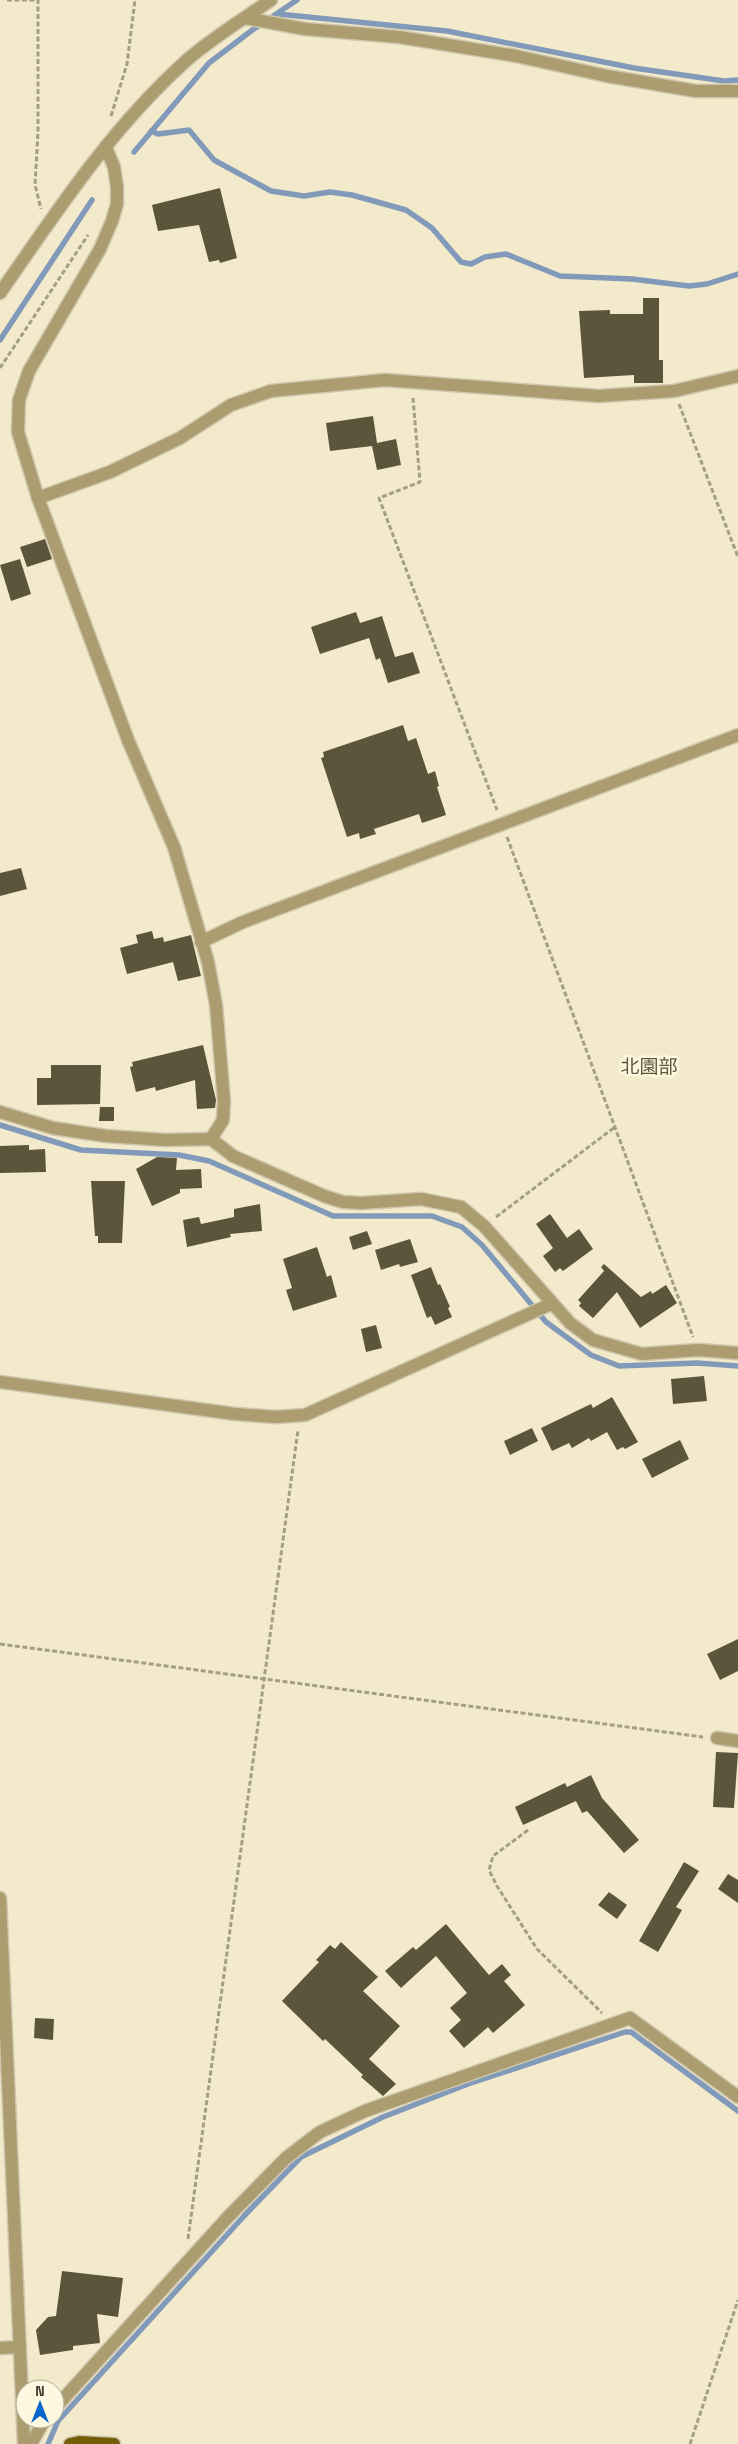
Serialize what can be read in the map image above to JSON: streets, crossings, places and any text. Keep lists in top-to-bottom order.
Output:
{
  "districts": ["北園部"],
  "north": "top"
}
